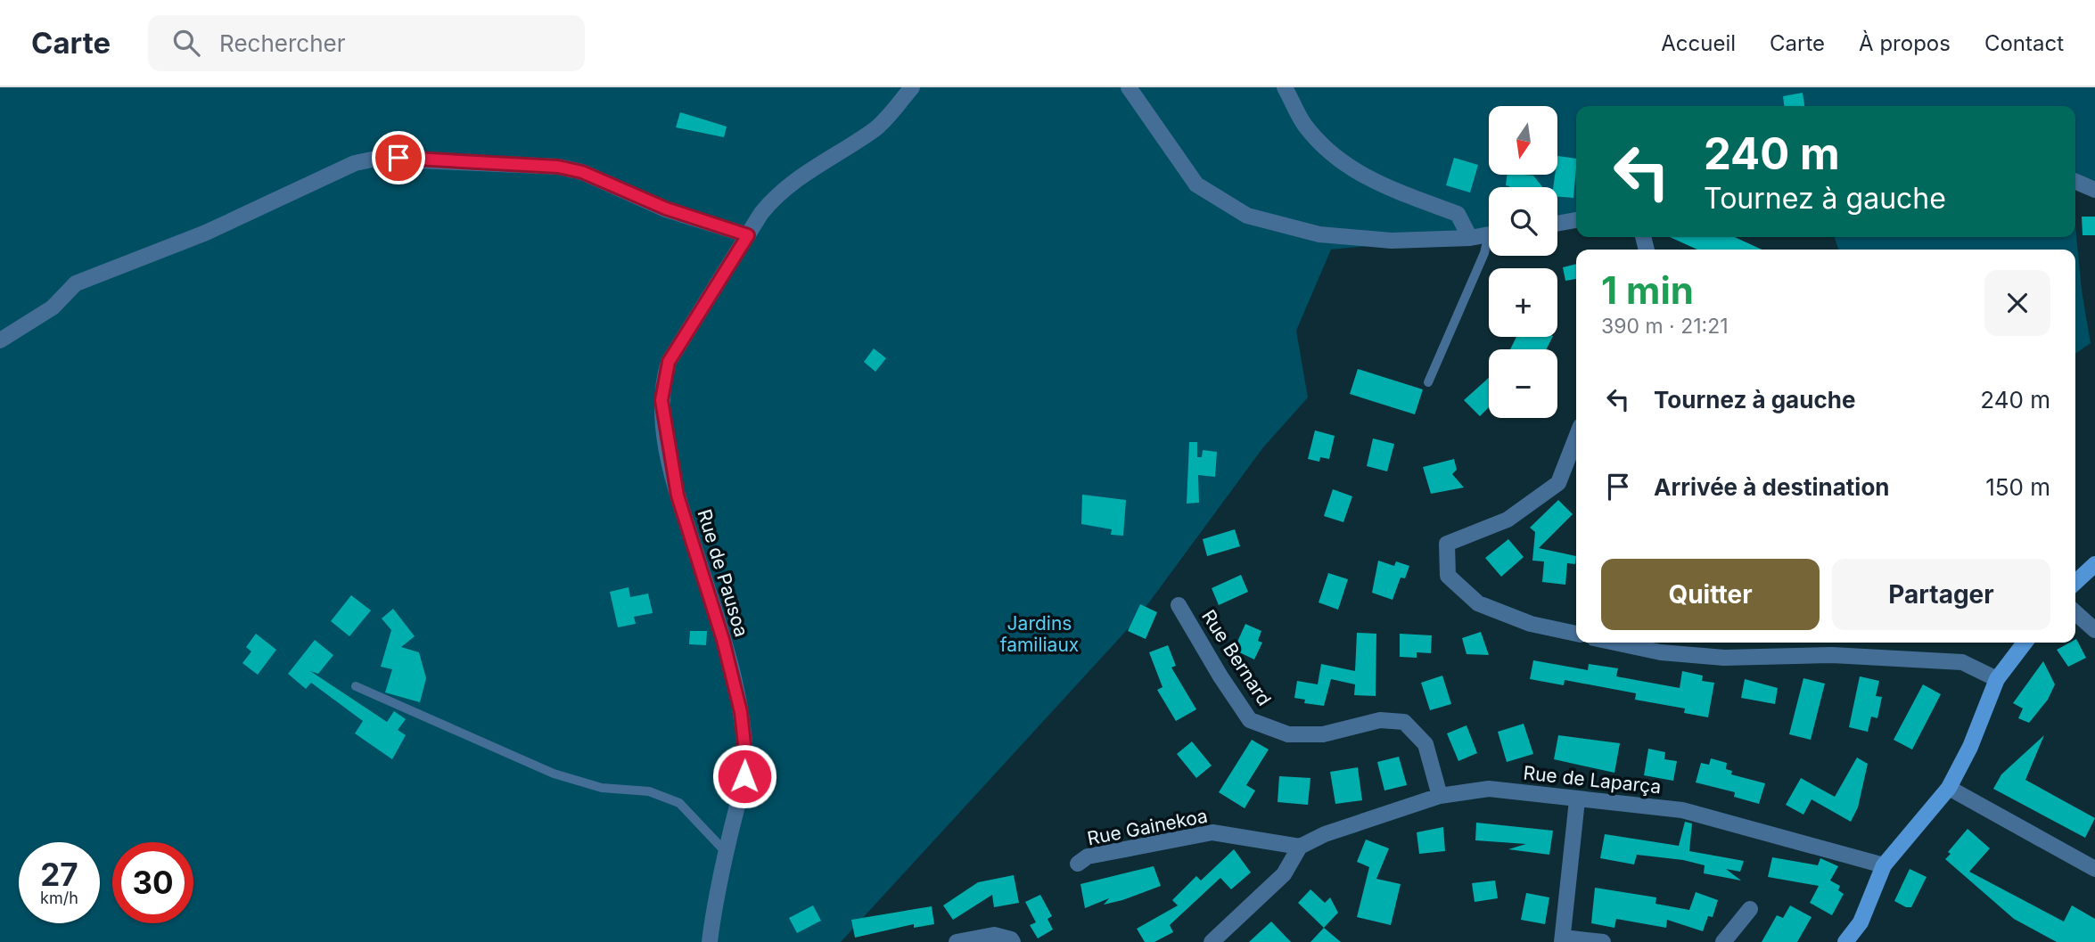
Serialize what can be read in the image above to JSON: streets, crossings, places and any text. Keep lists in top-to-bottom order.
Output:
{
  "streets": {
    "street": [
      "Rue de Pausoa",
      "Rue Bernard",
      "Rue de Laparça",
      "Rue Gainekoa"
    ]
  },
  "crossings": [
    ["Rue Bernard", "Rue de Laparça"],
    ["Rue de Laparça", "Rue Gainekoa"]
  ],
  "parks": ["Jardins familiaux"],
  "north": "bottom",
  "page": {
    "header": "Carte",
    "search": "Rechercher",
    "nav": [
      "Accueil",
      "Carte",
      "À propos",
      "Contact"
    ],
    "map_buttons": ["+", "−"],
    "turn": ["240 m", "Tournez à gauche"],
    "heading": ["1 min", "390 m · 21:21"],
    "list": [
      {
        "name": "Tournez à gauche",
        "value": "240 m"
      },
      {
        "name": "Arrivée à destination",
        "value": "150 m"
      }
    ],
    "buttons": ["Quitter", "Partager"],
    "speed": "27 km/h",
    "limit": "30"
  }
}
